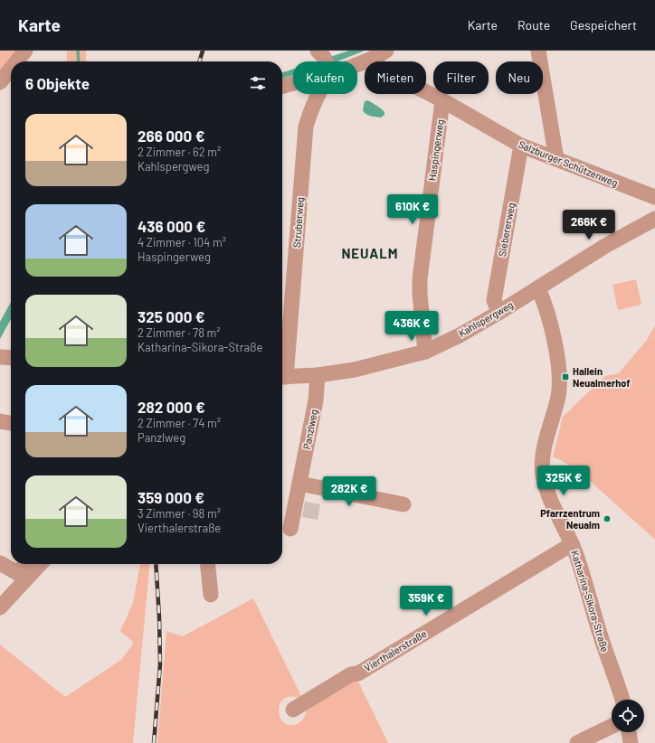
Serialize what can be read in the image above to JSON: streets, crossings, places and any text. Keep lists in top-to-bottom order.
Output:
{
  "streets": {
    "street": [
      "Haspingerweg",
      "Salzburger Schützenweg",
      "Struberweg",
      "Siebererweg",
      "Kahlspergweg",
      "Panzlweg",
      "Katharina-Sikora-Straße",
      "Vierthalerstraße"
    ]
  },
  "crossings": [
    ["Haspingerweg", "Salzburger Schützenweg"],
    ["Haspingerweg", "Kahlspergweg"],
    ["Salzburger Schützenweg", "Siebererweg"],
    ["Struberweg", "Kahlspergweg"],
    ["Siebererweg", "Kahlspergweg"],
    ["Kahlspergweg", "Panzlweg"],
    ["Kahlspergweg", "Katharina-Sikora-Straße"],
    ["Katharina-Sikora-Straße", "Vierthalerstraße"]
  ],
  "districts": ["NEUALM"],
  "places": {
    "transit": ["Hallein Neualmerhof"],
    "other": ["Pfarrzentrum Neualm"]
  },
  "page": {
    "header": "Karte",
    "nav": ["Karte", "Route", "Gespeichert"],
    "chip": [
      "Kaufen",
      "Mieten",
      "Filter",
      "Neu"
    ],
    "heading": "6 Objekte",
    "list": [
      {
        "name": "266 000 €",
        "note": "2 Zimmer · 62 m² · Kahlspergweg"
      },
      {
        "name": "436 000 €",
        "note": "4 Zimmer · 104 m² · Haspingerweg"
      },
      {
        "name": "325 000 €",
        "note": "2 Zimmer · 78 m² · Katharina-Sikora-Straße"
      },
      {
        "name": "282 000 €",
        "note": "2 Zimmer · 74 m² · Panzlweg"
      },
      {
        "name": "359 000 €",
        "note": "3 Zimmer · 98 m² · Vierthalerstraße"
      }
    ],
    "price": [
      "610K €",
      "266K €",
      "436K €",
      "325K €",
      "282K €",
      "359K €"
    ]
  }
}
